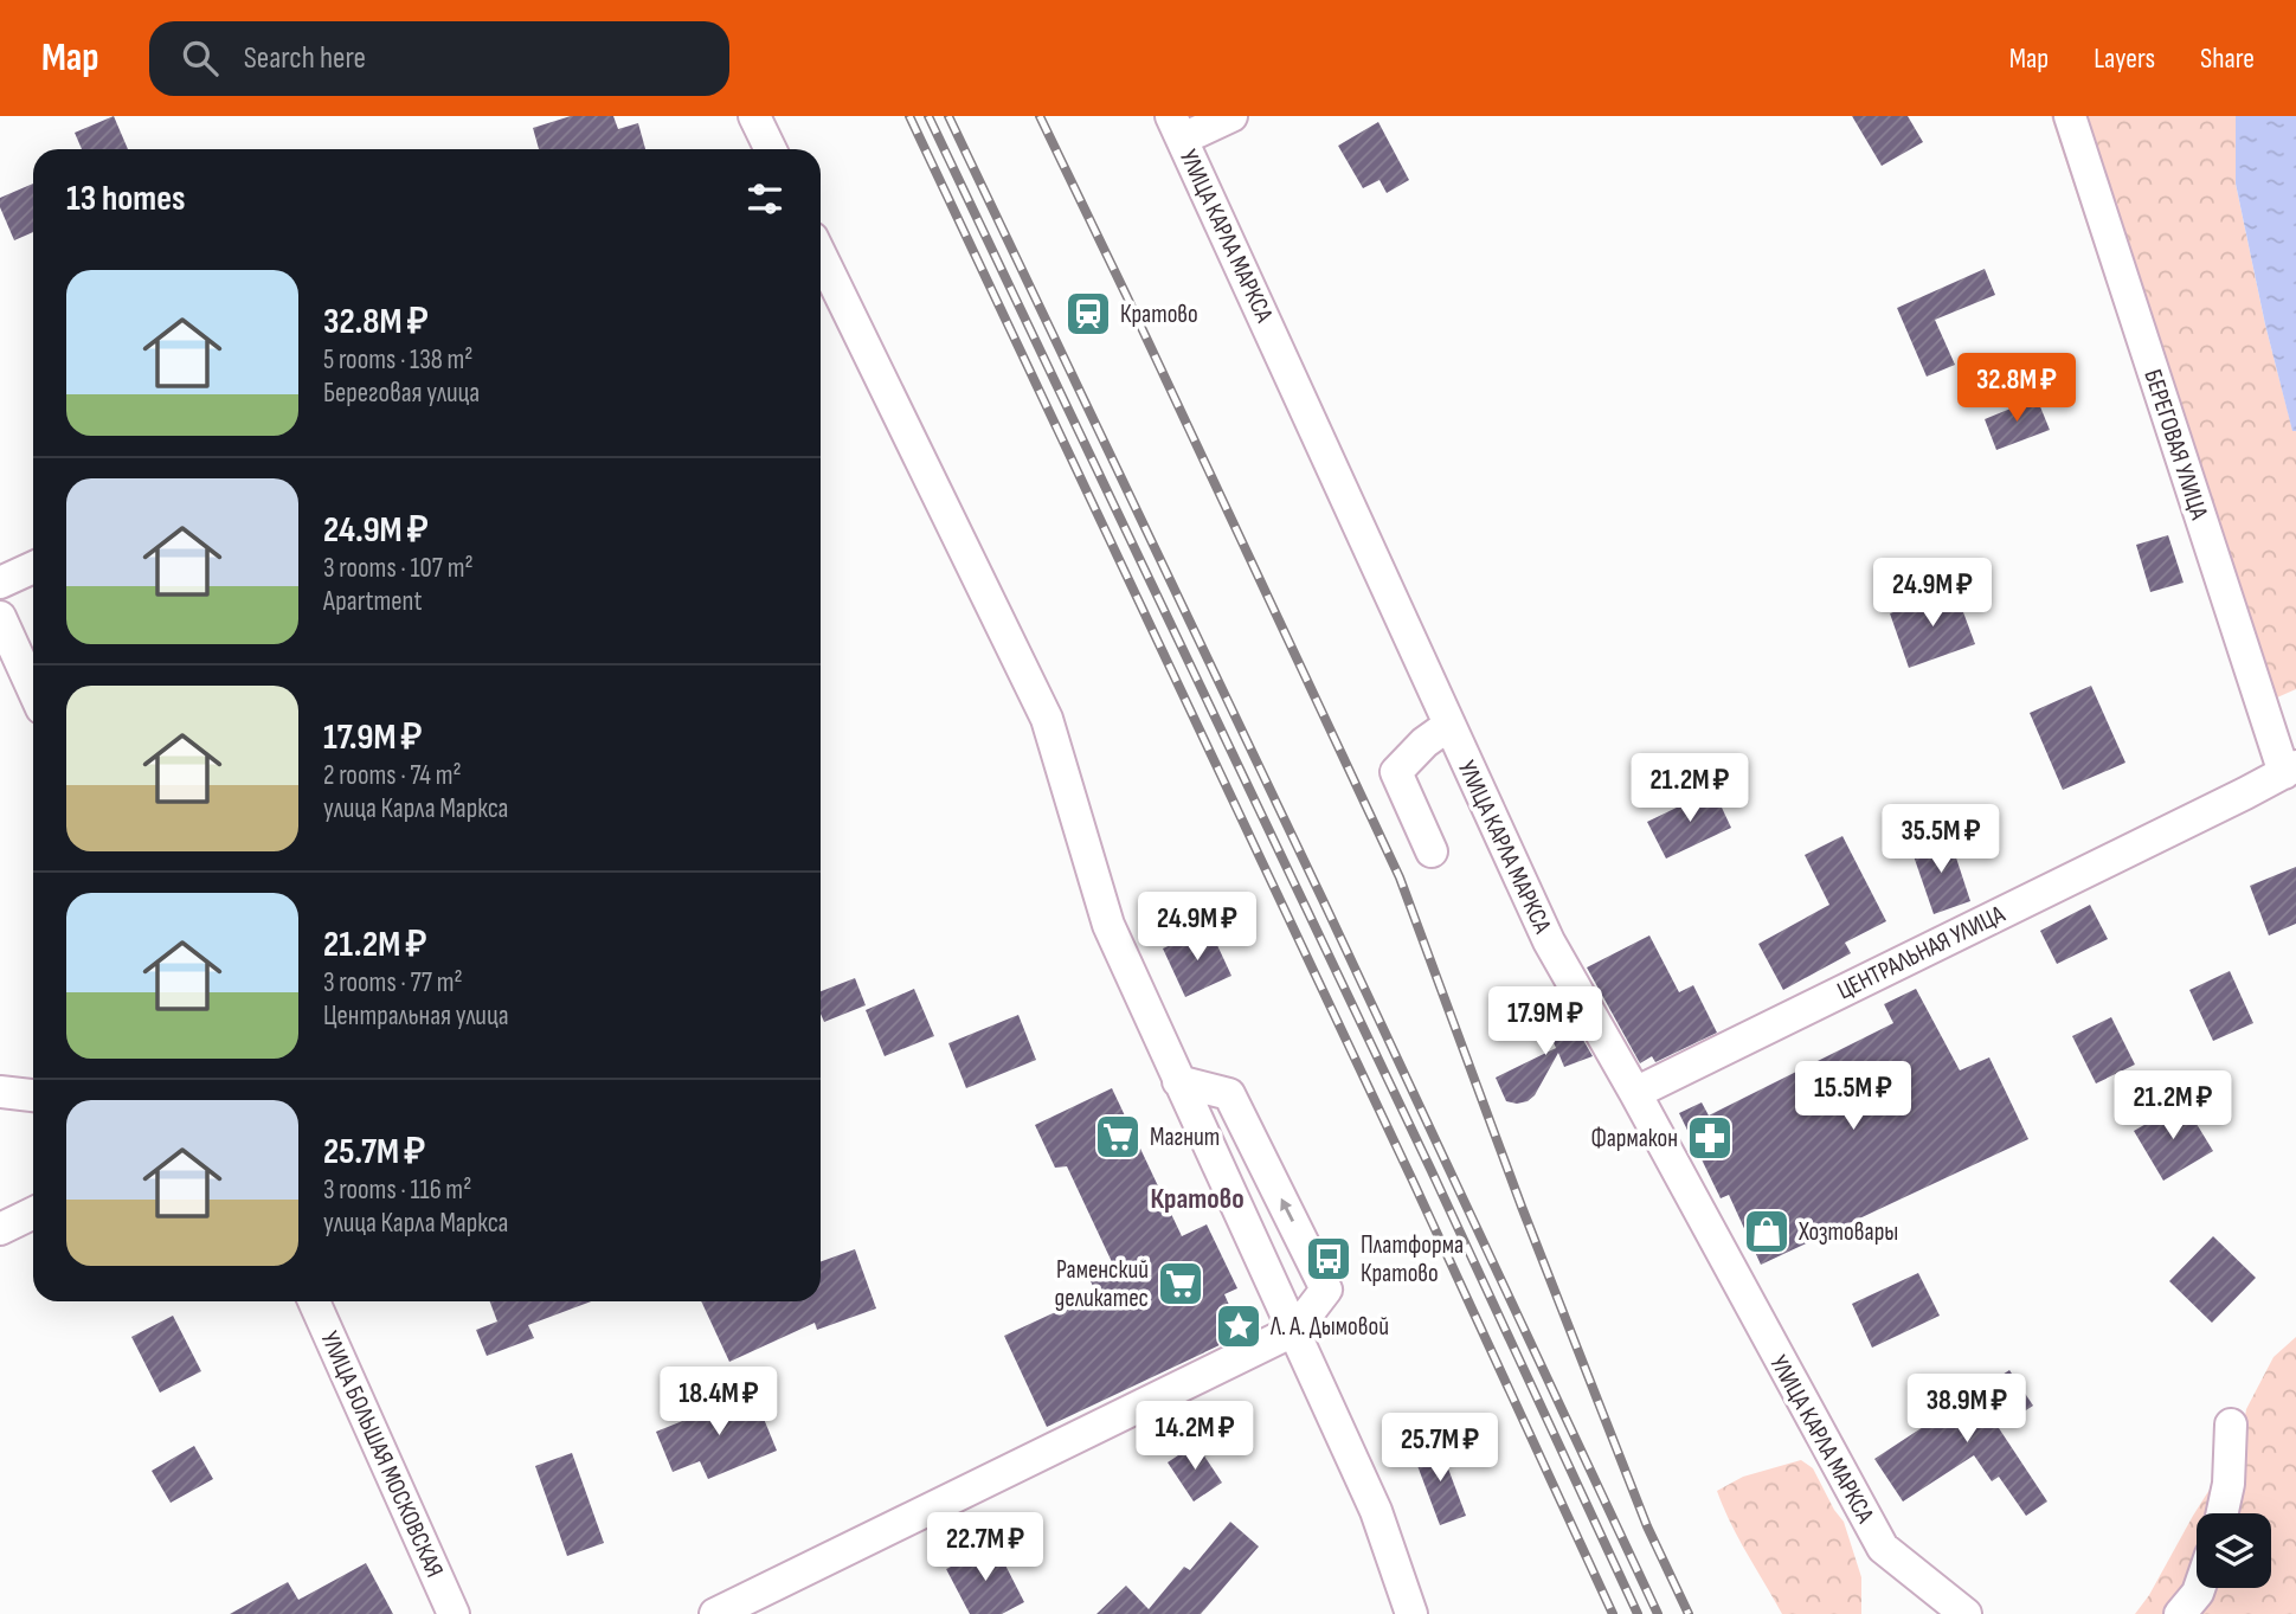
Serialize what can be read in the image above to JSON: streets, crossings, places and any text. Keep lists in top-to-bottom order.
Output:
{
  "streets": {
    "street": [
      "УЛИЦА КАРЛА МАРКСА",
      "БЕРЕГОВАЯ УЛИЦА",
      "ЦЕНТРАЛЬНАЯ УЛИЦА",
      "УЛИЦА БОЛЬШАЯ МОСКОВСКАЯ"
    ]
  },
  "crossings": [
    ["УЛИЦА КАРЛА МАРКСА", "ЦЕНТРАЛЬНАЯ УЛИЦА"],
    ["БЕРЕГОВАЯ УЛИЦА", "ЦЕНТРАЛЬНАЯ УЛИЦА"]
  ],
  "districts": ["Кратово"],
  "places": {
    "station": ["Кратово"],
    "supermarket": ["Магнит", "Раменский деликатес"],
    "pharmacy": ["Фармакон"],
    "shop": ["Хозтовары"],
    "bus stop": ["Платформа Кратово"],
    "place": ["Л. А. Дымовой"]
  },
  "page": {
    "header": "Map",
    "search": "Search here",
    "nav": ["Map", "Layers", "Share"],
    "heading": "13 homes",
    "list": [
      {
        "name": "32.8M ₽",
        "note": "5 rooms · 138 m² · Береговая улица"
      },
      {
        "name": "24.9M ₽",
        "note": "3 rooms · 107 m² · Apartment"
      },
      {
        "name": "17.9M ₽",
        "note": "2 rooms · 74 m² · улица Карла Маркса"
      },
      {
        "name": "21.2M ₽",
        "note": "3 rooms · 77 m² · Центральная улица"
      },
      {
        "name": "25.7M ₽",
        "note": "3 rooms · 116 m² · улица Карла Маркса"
      }
    ],
    "price": [
      "32.8M ₽",
      "24.9M ₽",
      "21.2M ₽",
      "35.5M ₽",
      "24.9M ₽",
      "17.9M ₽",
      "15.5M ₽",
      "21.2M ₽",
      "18.4M ₽",
      "38.9M ₽",
      "14.2M ₽",
      "25.7M ₽",
      "22.7M ₽"
    ]
  }
}
